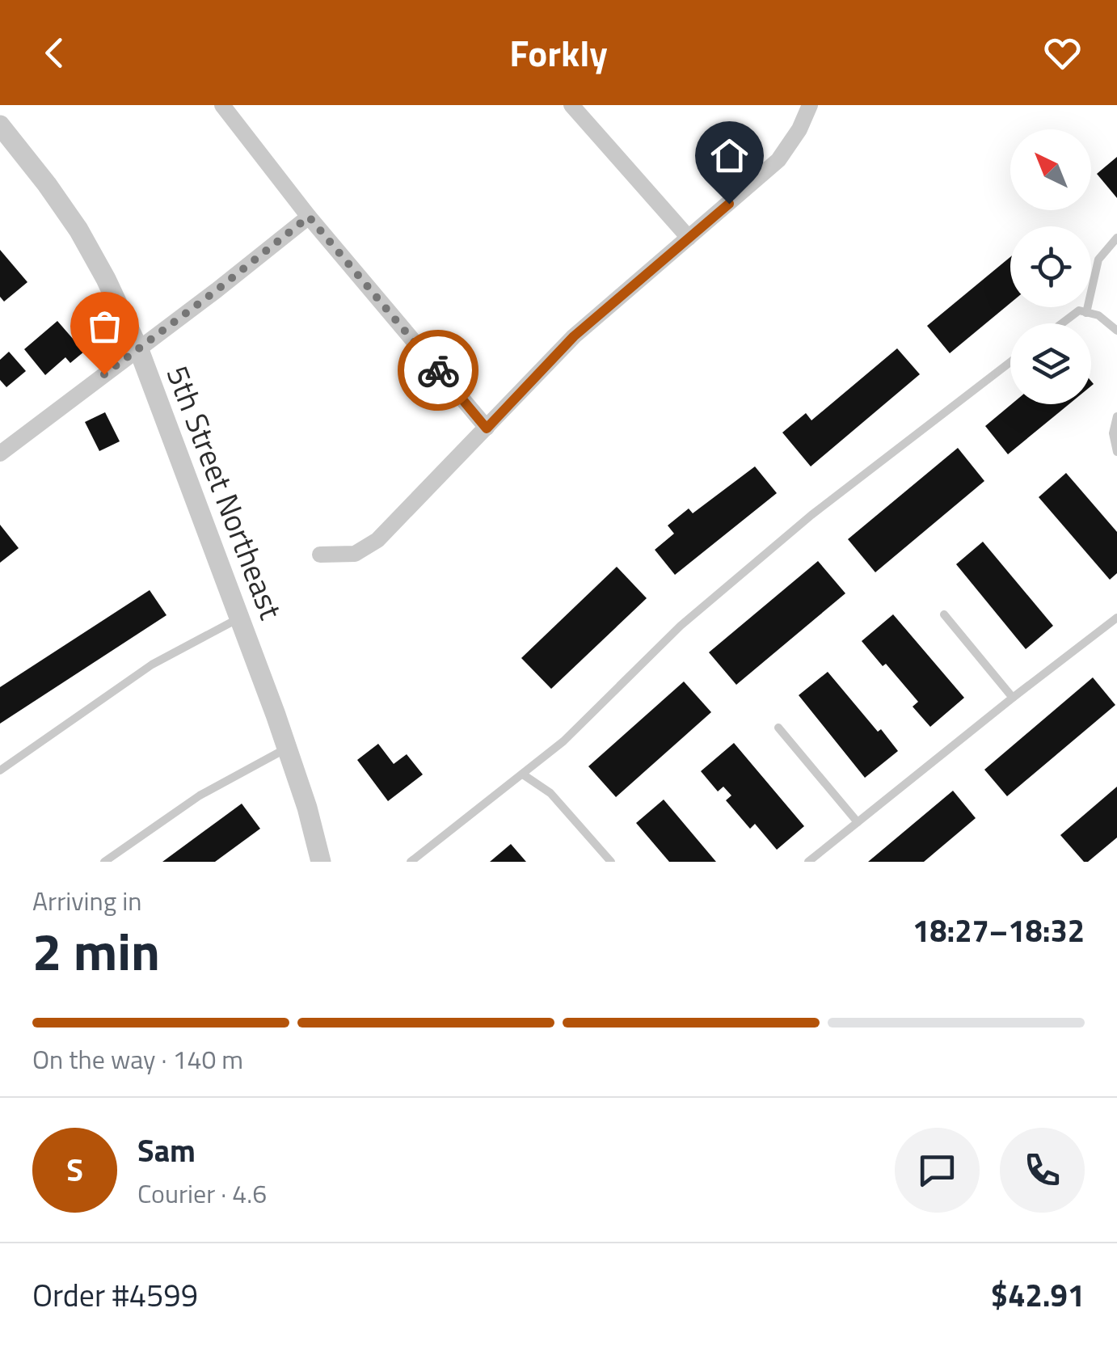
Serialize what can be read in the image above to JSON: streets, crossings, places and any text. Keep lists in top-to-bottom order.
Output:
{
  "streets": {
    "street": ["5th Street Northeast"]
  },
  "north": "top left",
  "page": {
    "header": "Forkly",
    "heading": ["2 min", "Arriving in", "18:27–18:32"],
    "panel": [
      "Sam",
      "Courier · 4.6",
      "Order #4599",
      "$42.91"
    ],
    "bar": "On the way · 140 m",
    "round": "S"
  }
}
